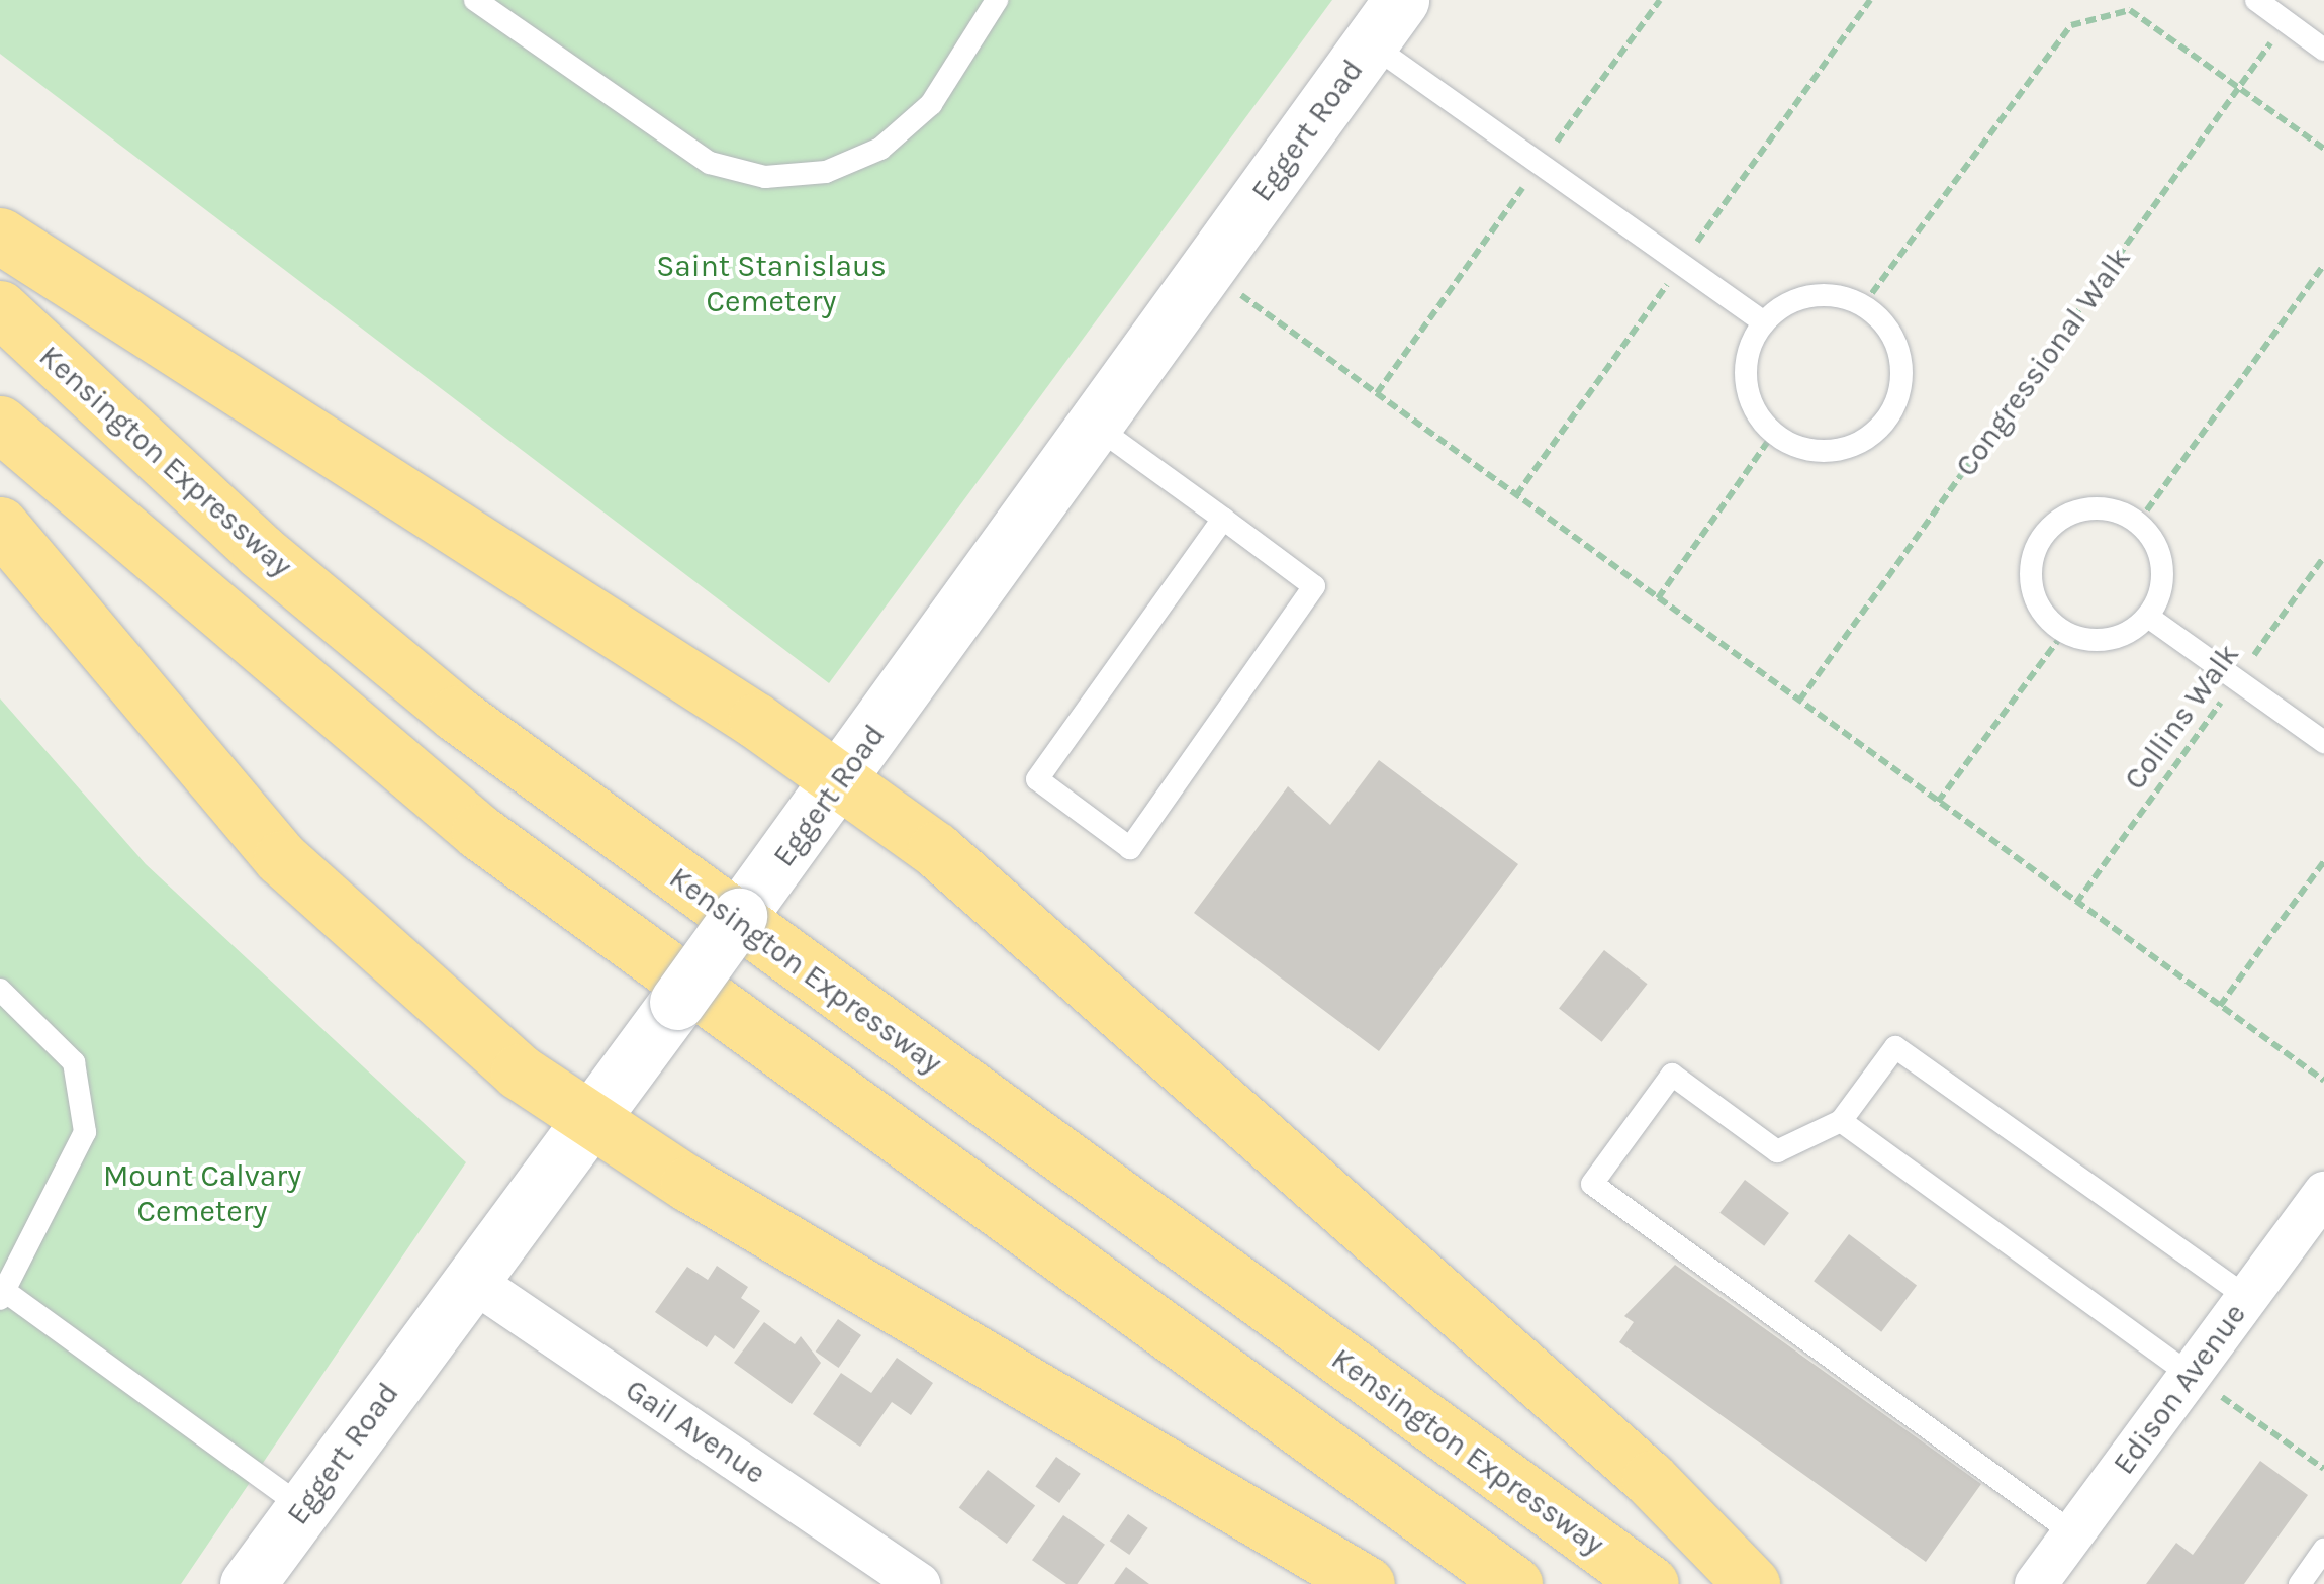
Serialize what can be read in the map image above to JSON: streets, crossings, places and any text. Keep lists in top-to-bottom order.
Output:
{
  "streets": {
    "highway": ["Kensington Expressway"],
    "street": ["Eggert Road", "Edison Avenue", "Gail Avenue"],
    "path": ["Congressional Walk", "Collins Walk"]
  },
  "crossings": [
    ["Eggert Road", "Gail Avenue"]
  ],
  "parks": ["Saint Stanislaus Cemetery", "Mount Calvary Cemetery"]
}
